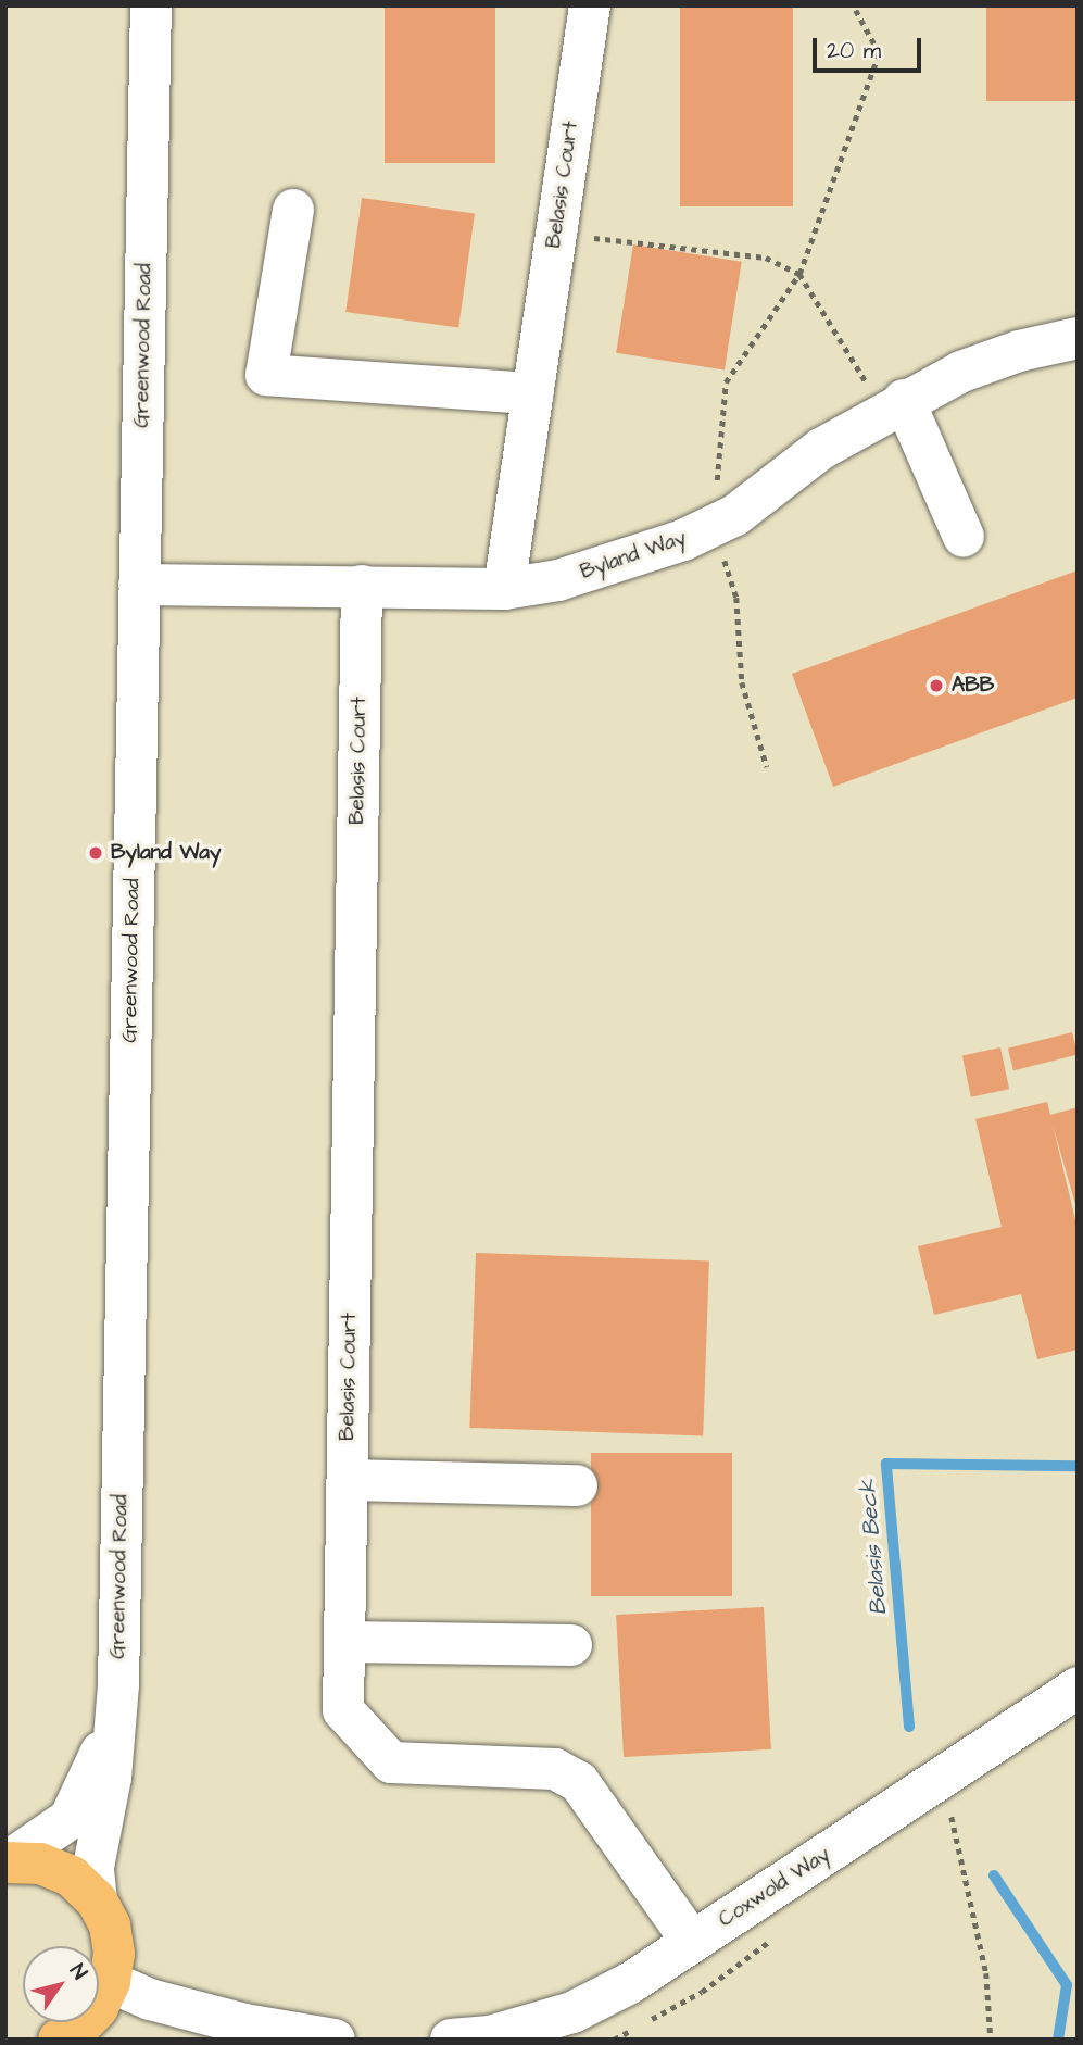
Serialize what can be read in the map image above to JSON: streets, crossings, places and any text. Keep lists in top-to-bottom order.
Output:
{
  "streets": {
    "street": [
      "Belasis Court",
      "Greenwood Road",
      "Byland Way",
      "Coxwold Way"
    ]
  },
  "crossings": [
    ["Belasis Court", "Byland Way"],
    ["Belasis Court", "Coxwold Way"],
    ["Greenwood Road", "Byland Way"]
  ],
  "water": ["Belasis Beck"],
  "places": ["ABB", "Byland Way"],
  "scale_bar": "20 m",
  "north": "top right"
}
